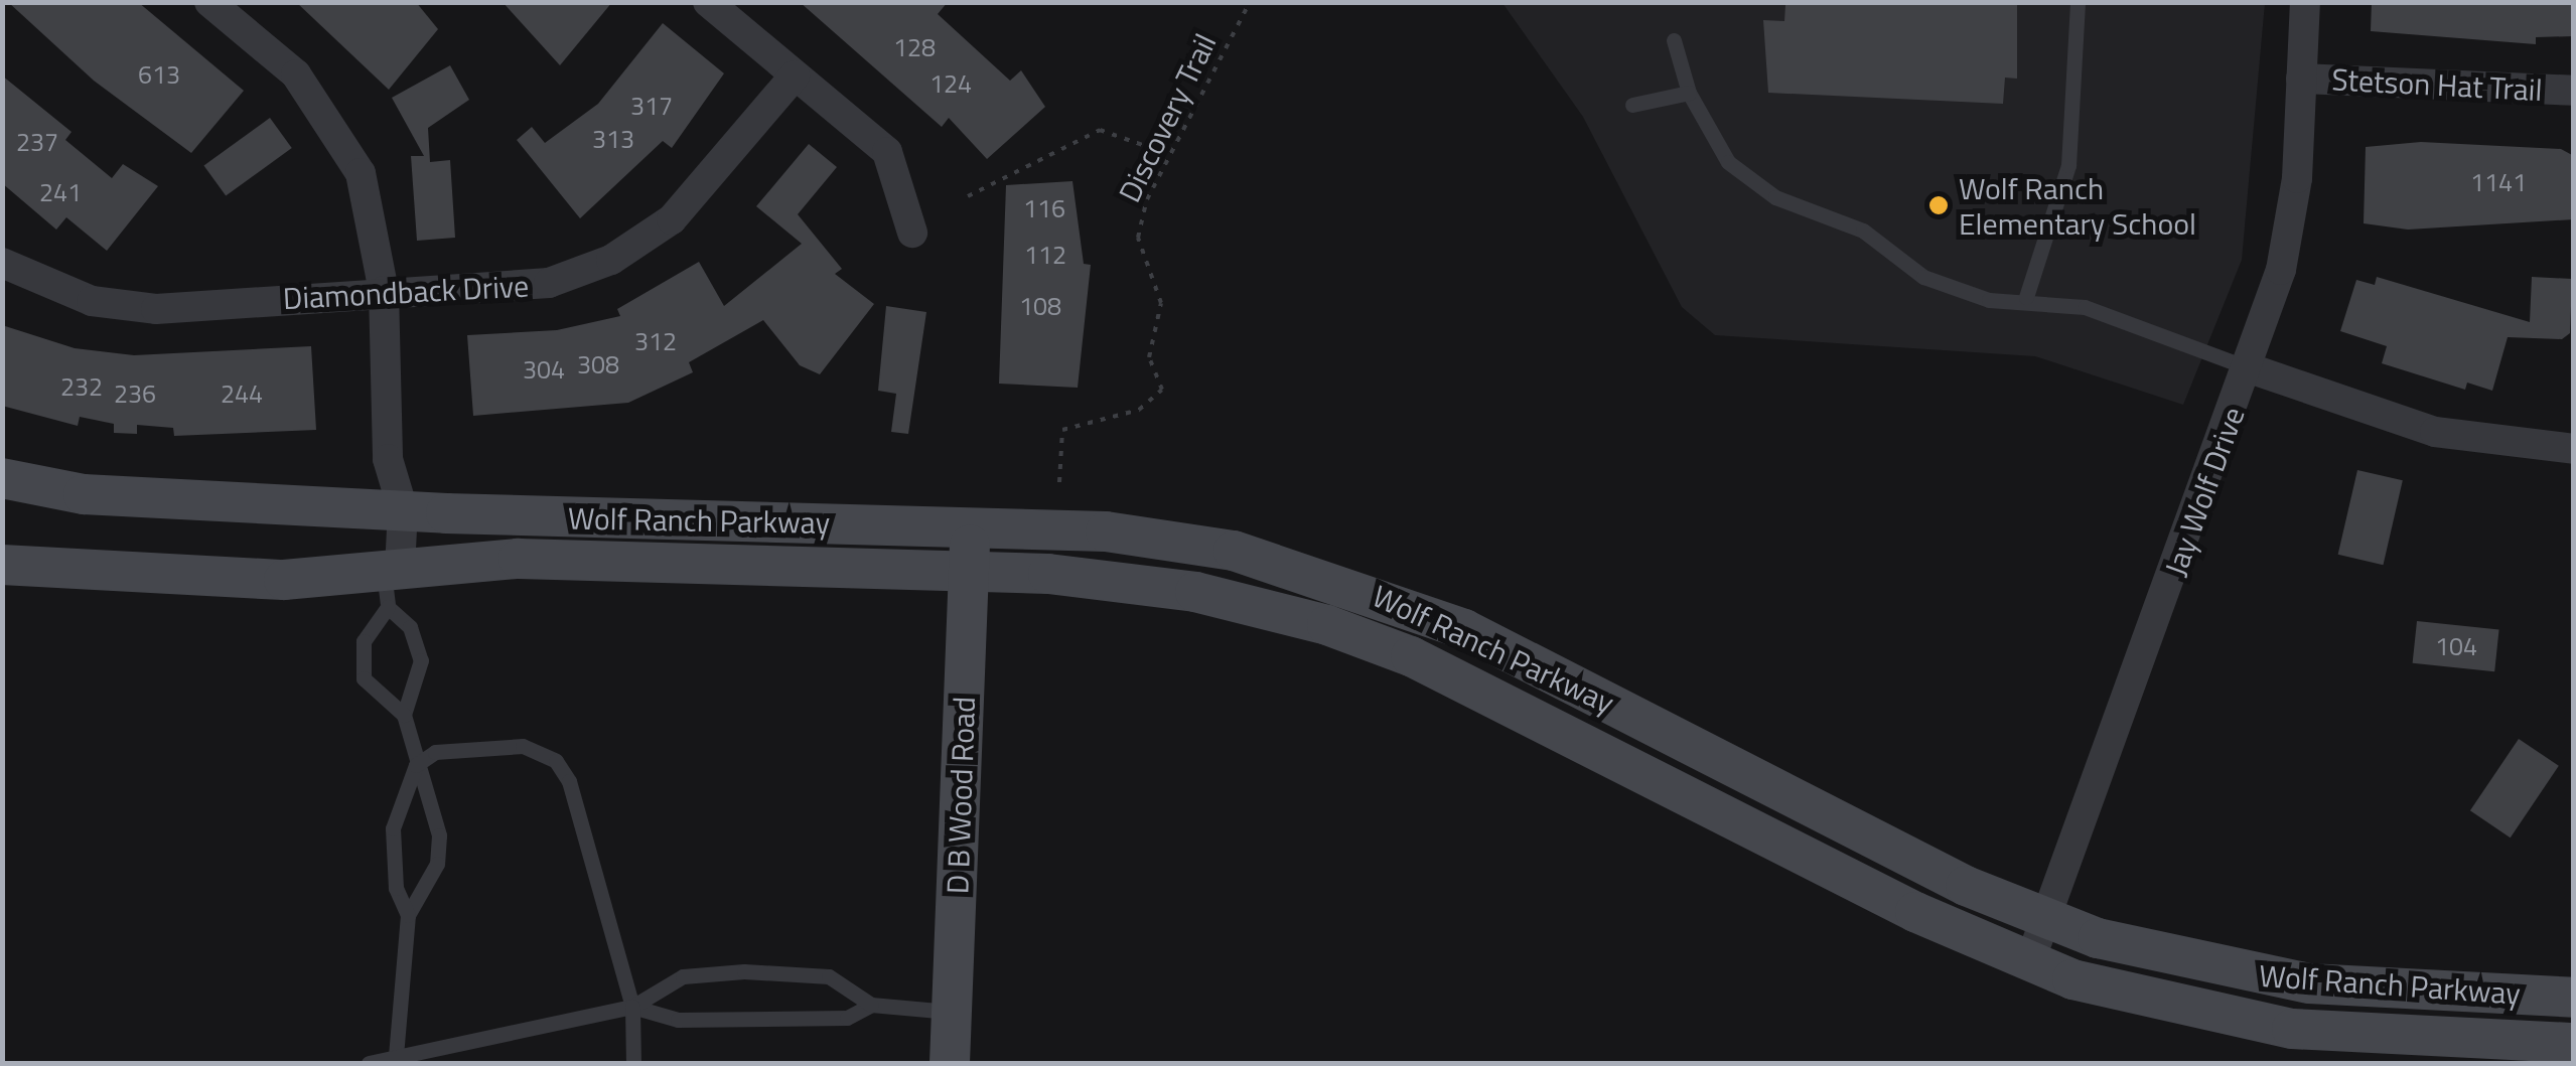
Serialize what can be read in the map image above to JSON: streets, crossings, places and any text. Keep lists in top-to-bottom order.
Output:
{
  "streets": {
    "street": [
      "Stetson Hat Trail",
      "Diamondback Drive",
      "Jay Wolf Drive",
      "Wolf Ranch Parkway",
      "D B Wood Road"
    ],
    "path": ["Discovery Trail"]
  },
  "crossings": [
    ["Stetson Hat Trail", "Jay Wolf Drive"],
    ["Jay Wolf Drive", "Wolf Ranch Parkway"],
    ["Wolf Ranch Parkway", "D B Wood Road"]
  ],
  "places": ["Wolf Ranch Elementary School"],
  "house_numbers": [
    "128",
    "613",
    "124",
    "317",
    "313",
    "237",
    "1141",
    "241",
    "116",
    "112",
    "108",
    "312",
    "308",
    "304",
    "232",
    "236",
    "244",
    "104"
  ]
}
